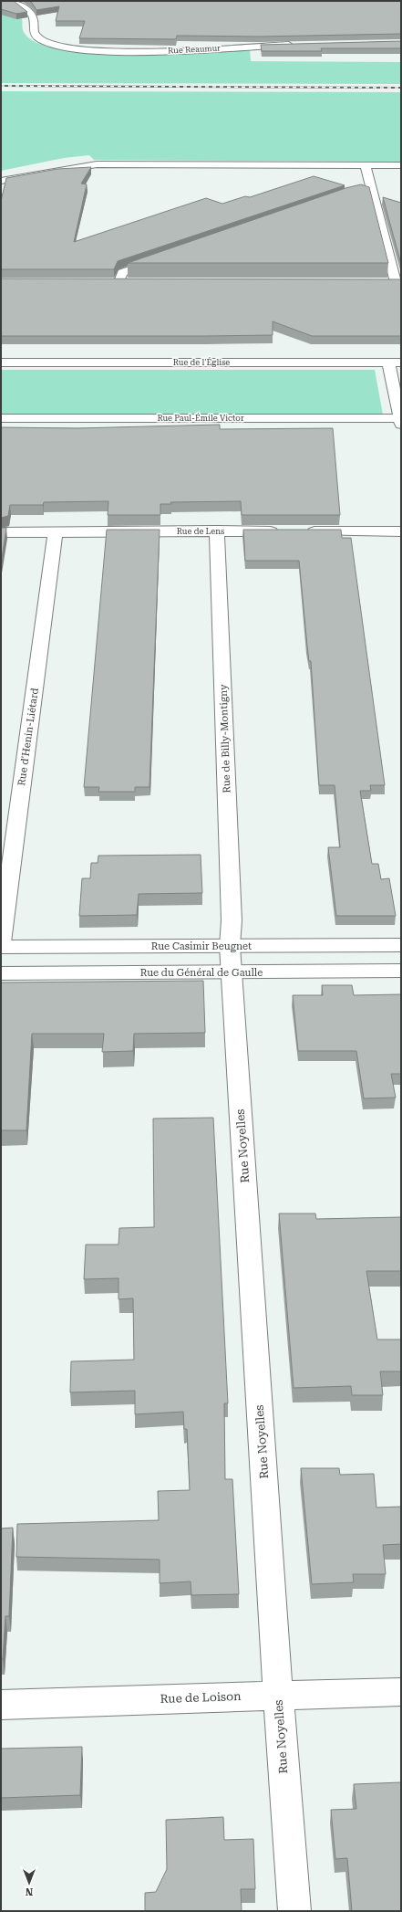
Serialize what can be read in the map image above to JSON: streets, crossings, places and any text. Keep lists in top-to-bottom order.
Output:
{
  "streets": {
    "street": [
      "Rue Reaumur",
      "Rue de l'Église",
      "Rue Paul-Émile Victor",
      "Rue de Lens",
      "Rue d'Henin-Liétard",
      "Rue de Billy-Montigny",
      "Rue Casimir Beugnet",
      "Rue du Général de Gaulle",
      "Rue Noyelles",
      "Rue de Loison"
    ]
  },
  "crossings": [
    ["Rue de Lens", "Rue d'Henin-Liétard"],
    ["Rue de Lens", "Rue de Billy-Montigny"],
    ["Rue de Billy-Montigny", "Rue Casimir Beugnet"],
    ["Rue de Billy-Montigny", "Rue du Général de Gaulle"],
    ["Rue de Billy-Montigny", "Rue Noyelles"],
    ["Rue du Général de Gaulle", "Rue Noyelles"],
    ["Rue Noyelles", "Rue de Loison"]
  ],
  "north": "bottom"
}
